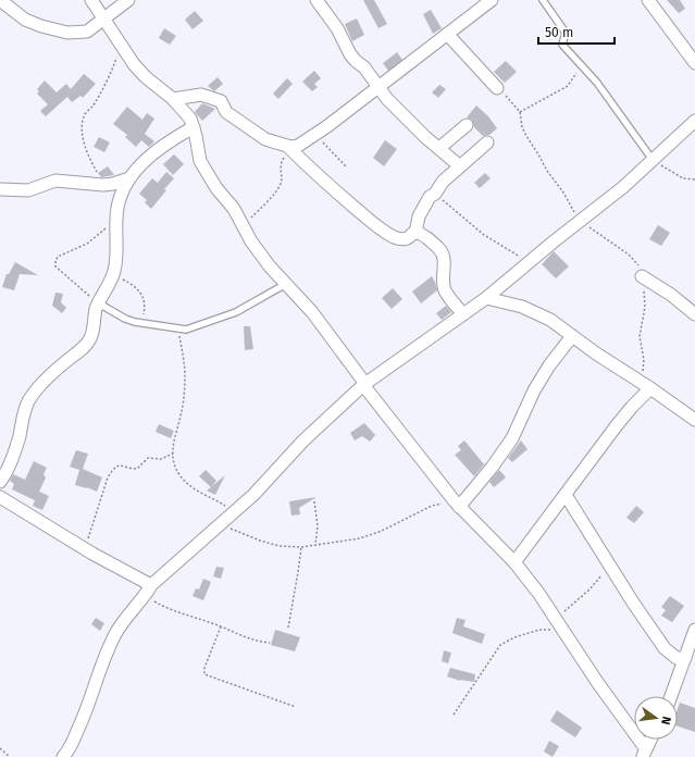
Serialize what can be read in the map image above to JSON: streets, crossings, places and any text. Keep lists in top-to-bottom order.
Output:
{
  "scale_bar": "50 m",
  "north": "right"
}
